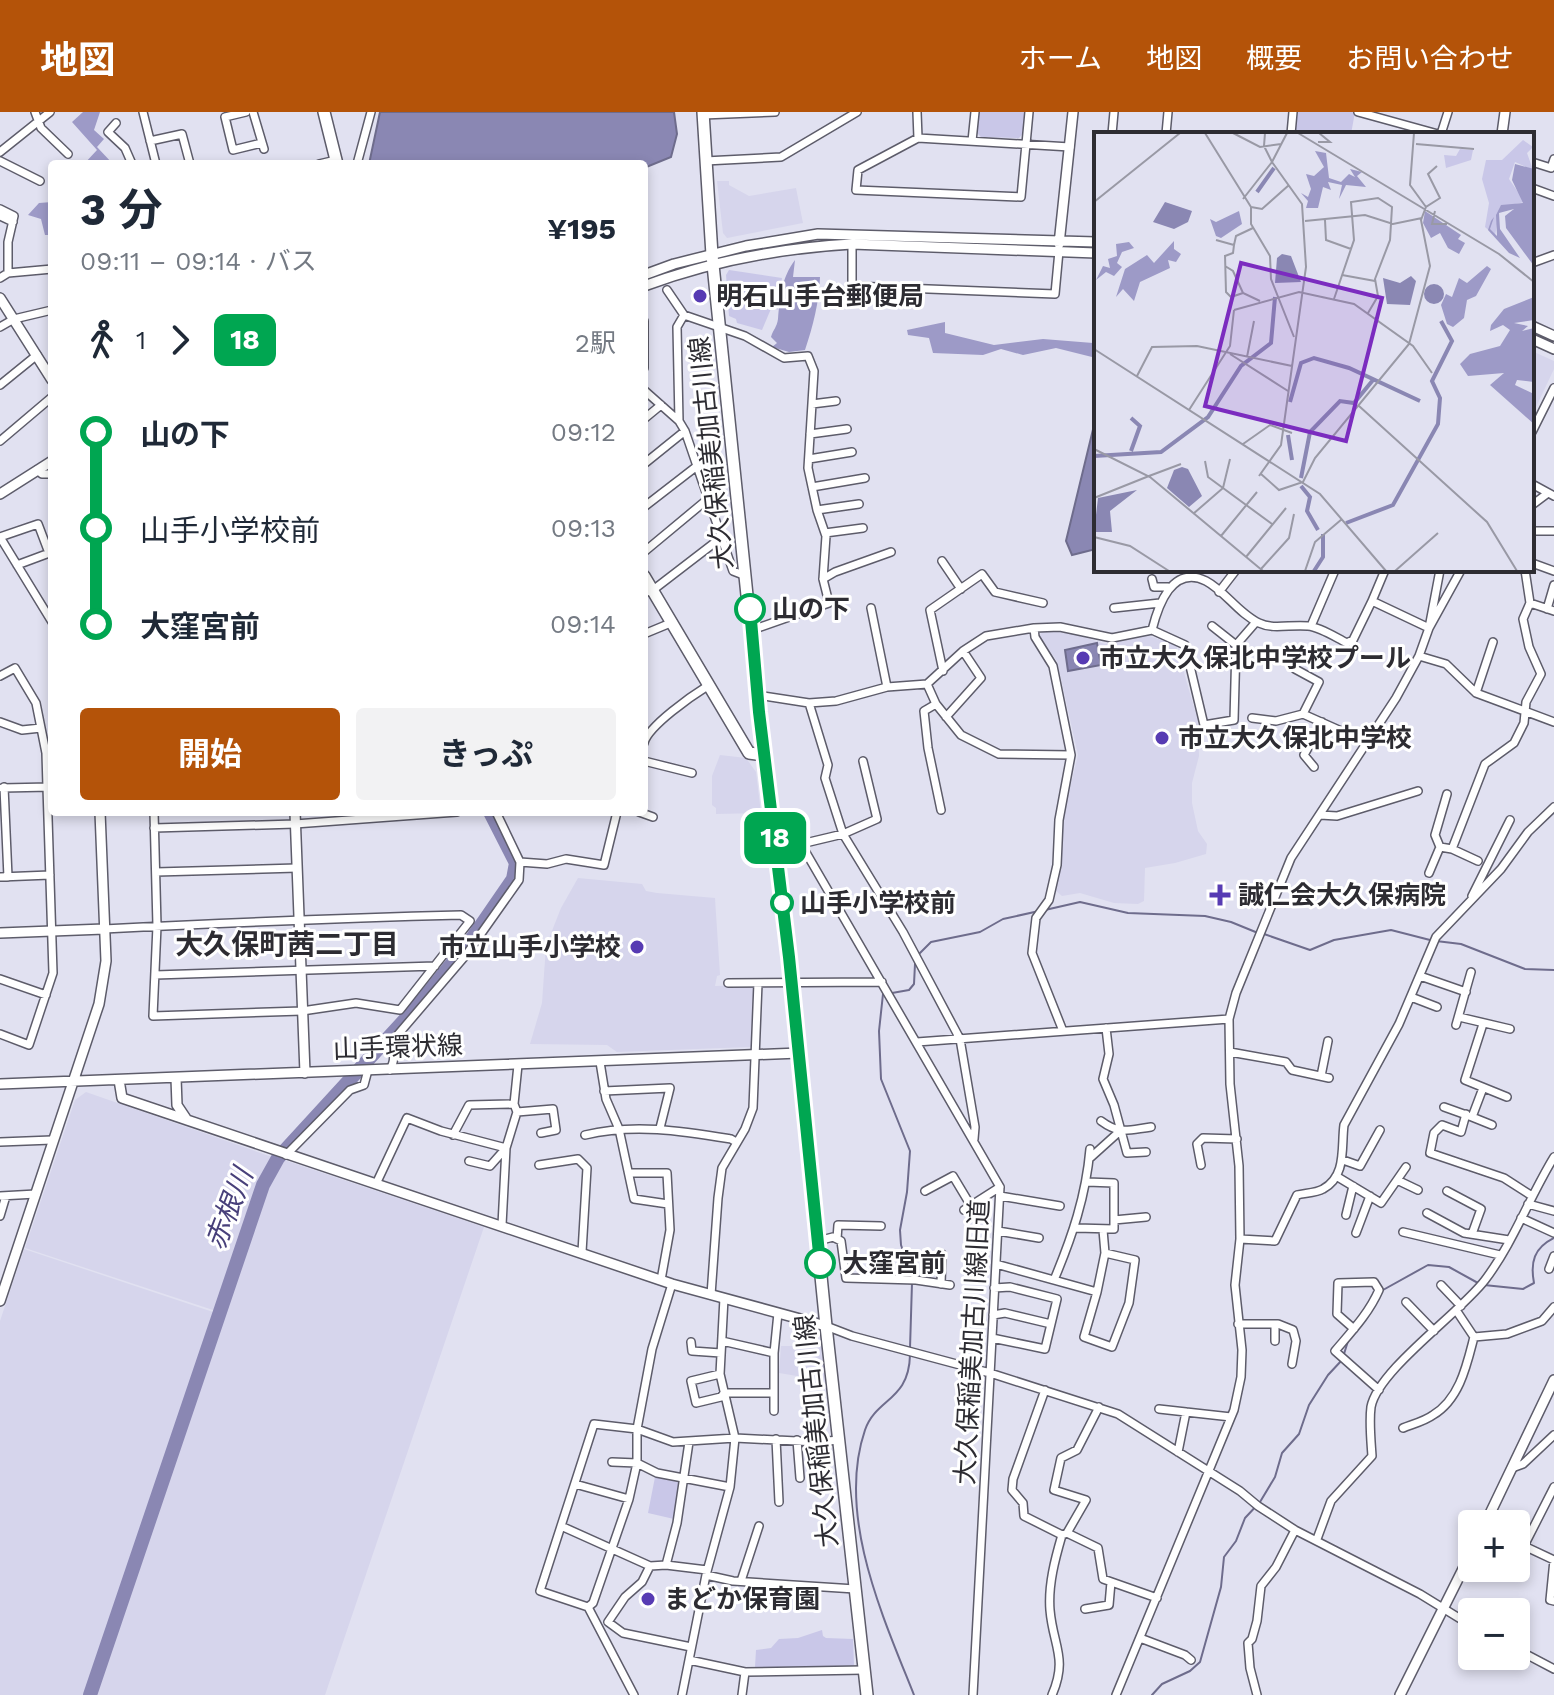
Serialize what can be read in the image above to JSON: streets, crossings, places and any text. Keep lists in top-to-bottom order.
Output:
{
  "streets": {
    "main road": ["大久保稲美加古川線"],
    "street": ["山手環状線", "大久保稲美加古川線旧道"]
  },
  "crossings": [
    ["大久保稲美加古川線", "山手環状線"],
    ["大久保稲美加古川線", "大久保稲美加古川線旧道"]
  ],
  "districts": ["大久保町茜二丁目"],
  "water": ["赤根川"],
  "places": {
    "other": [
      "明石山手台郵便局",
      "山の下",
      "市立大久保北中学校プール",
      "市立大久保北中学校",
      "山手小学校前",
      "市立山手小学校",
      "大窪宮前",
      "まどか保育園"
    ],
    "health": ["誠仁会大久保病院"]
  },
  "lines": ["bus line 18"],
  "page": {
    "header": "地図",
    "nav": [
      "ホーム",
      "地図",
      "概要",
      "お問い合わせ"
    ],
    "on_map": "18",
    "heading": ["3 分", "09:11 – 09:14 · バス", "¥195"],
    "legs": ["1", "18", "2駅"],
    "list": [
      {
        "name": "山の下",
        "value": "09:12"
      },
      {
        "name": "山手小学校前",
        "value": "09:13"
      },
      {
        "name": "大窪宮前",
        "value": "09:14"
      }
    ],
    "buttons": ["開始", "きっぷ"],
    "map_buttons": ["+", "−"]
  }
}
